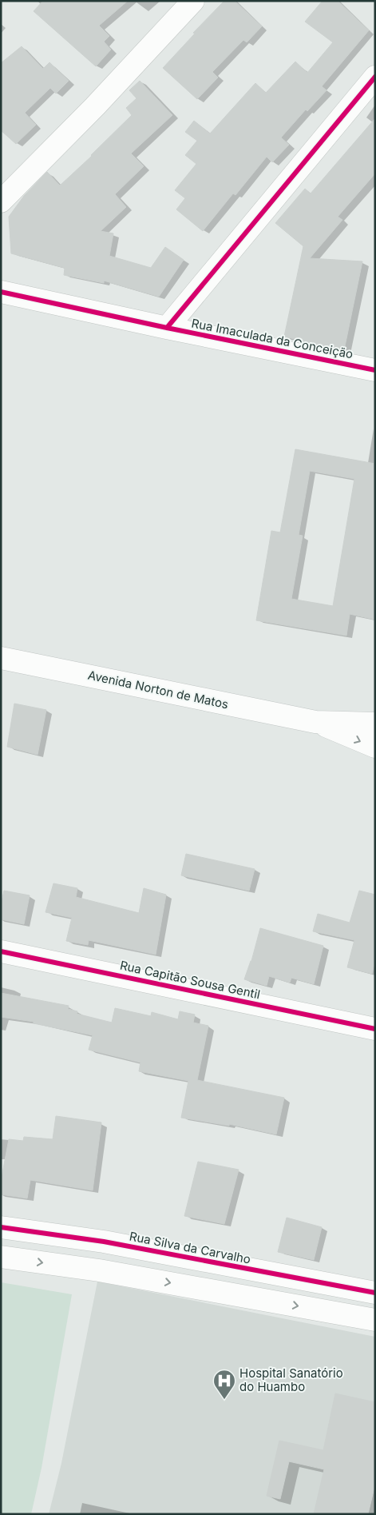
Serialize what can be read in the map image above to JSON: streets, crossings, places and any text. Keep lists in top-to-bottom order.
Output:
{
  "streets": {
    "street": [
      "Rua Imaculada da Conceição",
      "Avenida Norton de Matos",
      "Rua Capitão Sousa Gentil",
      "Rua Silva da Carvalho"
    ]
  },
  "places": {
    "hospital": ["Hospital Sanatório do Huambo"]
  }
}
